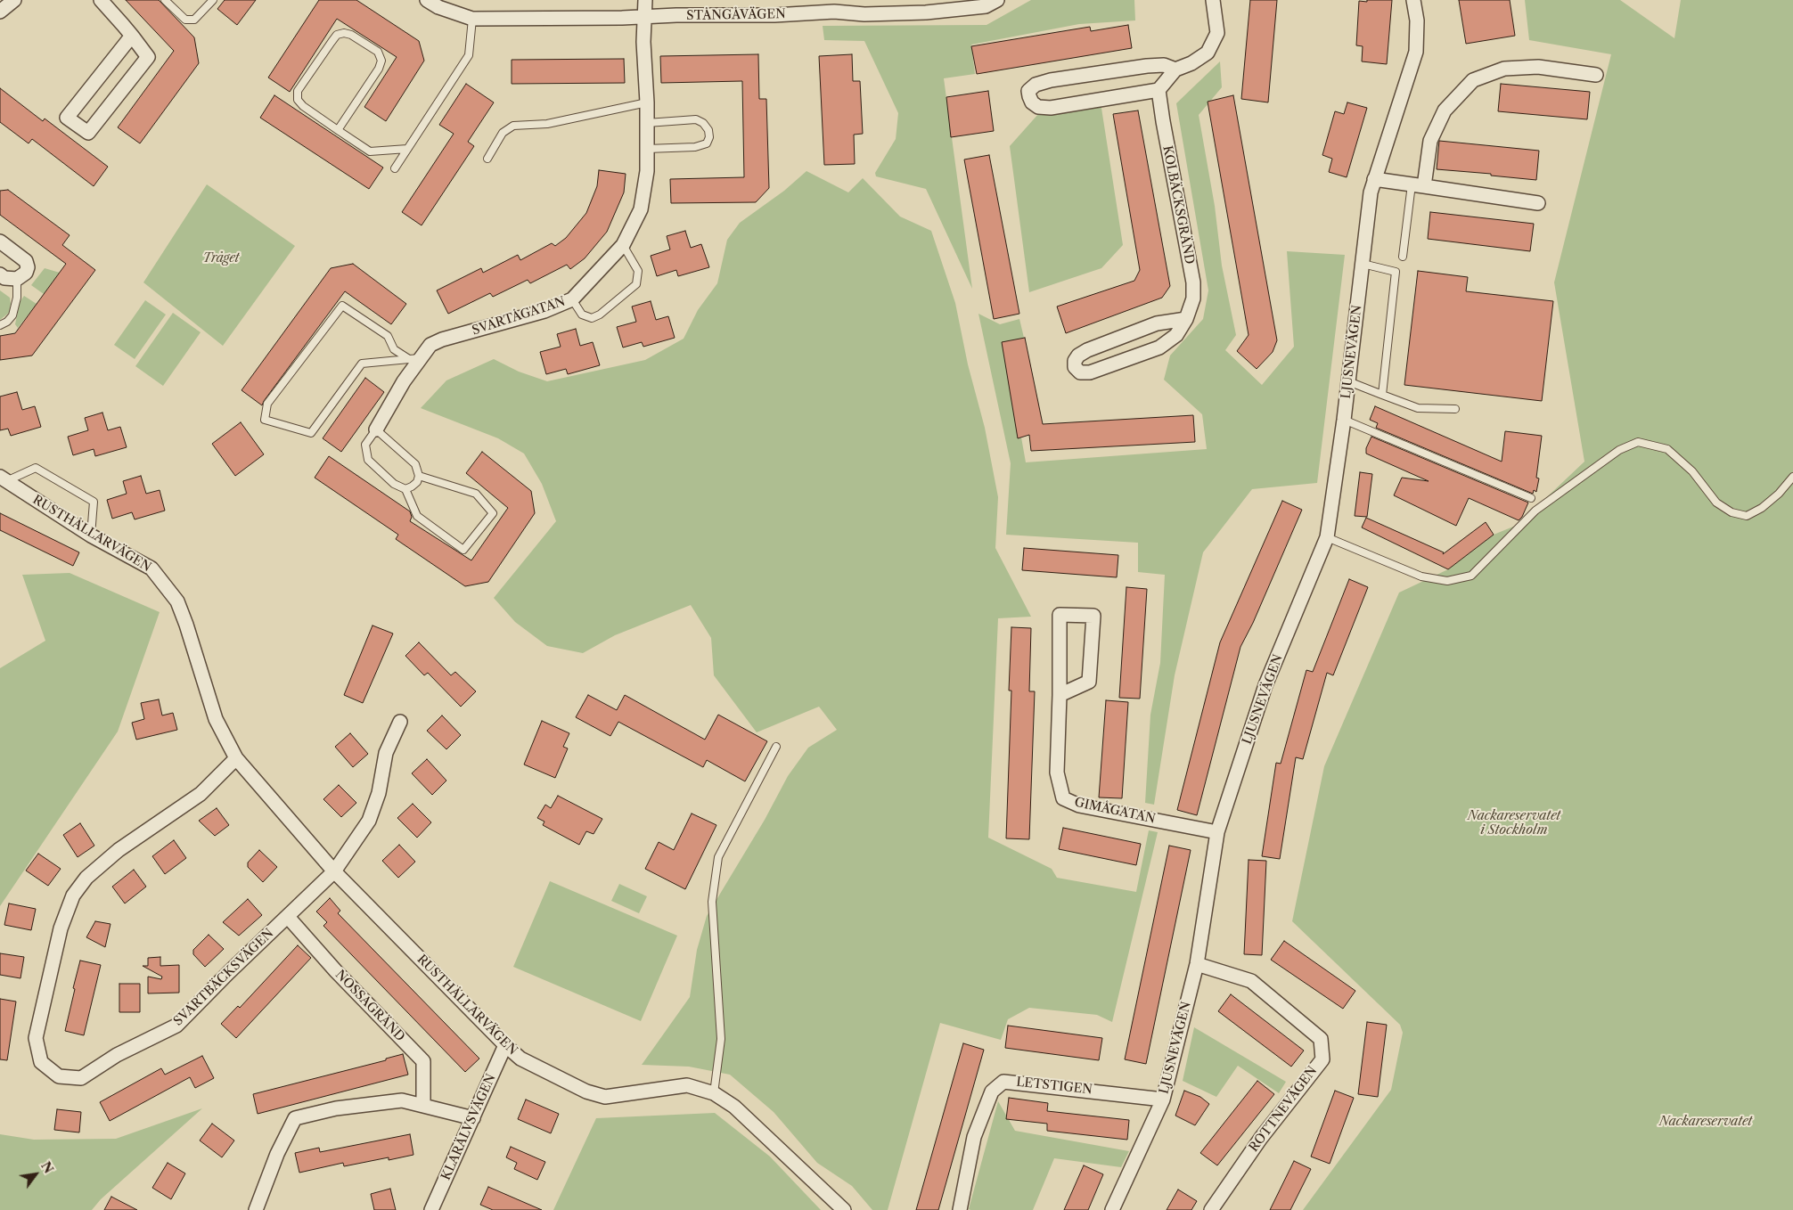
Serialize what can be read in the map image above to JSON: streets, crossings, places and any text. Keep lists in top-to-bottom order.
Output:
{
  "streets": {
    "street": [
      "STÅNGÅVÄGEN",
      "KOLBÄCKSGRÄND",
      "SVARTÅGATAN",
      "LJUSNEVÄGEN",
      "RUSTHÅLLARVÄGEN",
      "GIMÅGATAN",
      "SVARTBÄCKSVÄGEN",
      "NOSSAGRÄND",
      "LETSTIGEN",
      "ROTTNEVÄGEN",
      "KLARÄLVSVÄGEN"
    ]
  },
  "crossings": [
    ["STÅNGÅVÄGEN", "SVARTÅGATAN"],
    ["LJUSNEVÄGEN", "GIMÅGATAN"],
    ["LJUSNEVÄGEN", "LETSTIGEN"],
    ["LJUSNEVÄGEN", "ROTTNEVÄGEN"],
    ["RUSTHÅLLARVÄGEN", "SVARTBÄCKSVÄGEN"],
    ["RUSTHÅLLARVÄGEN", "KLARÄLVSVÄGEN"],
    ["SVARTBÄCKSVÄGEN", "NOSSAGRÄND"]
  ],
  "parks": ["Tråget", "Nackareservatet i Stockholm", "Nackareservatet"],
  "north": "top right"
}
